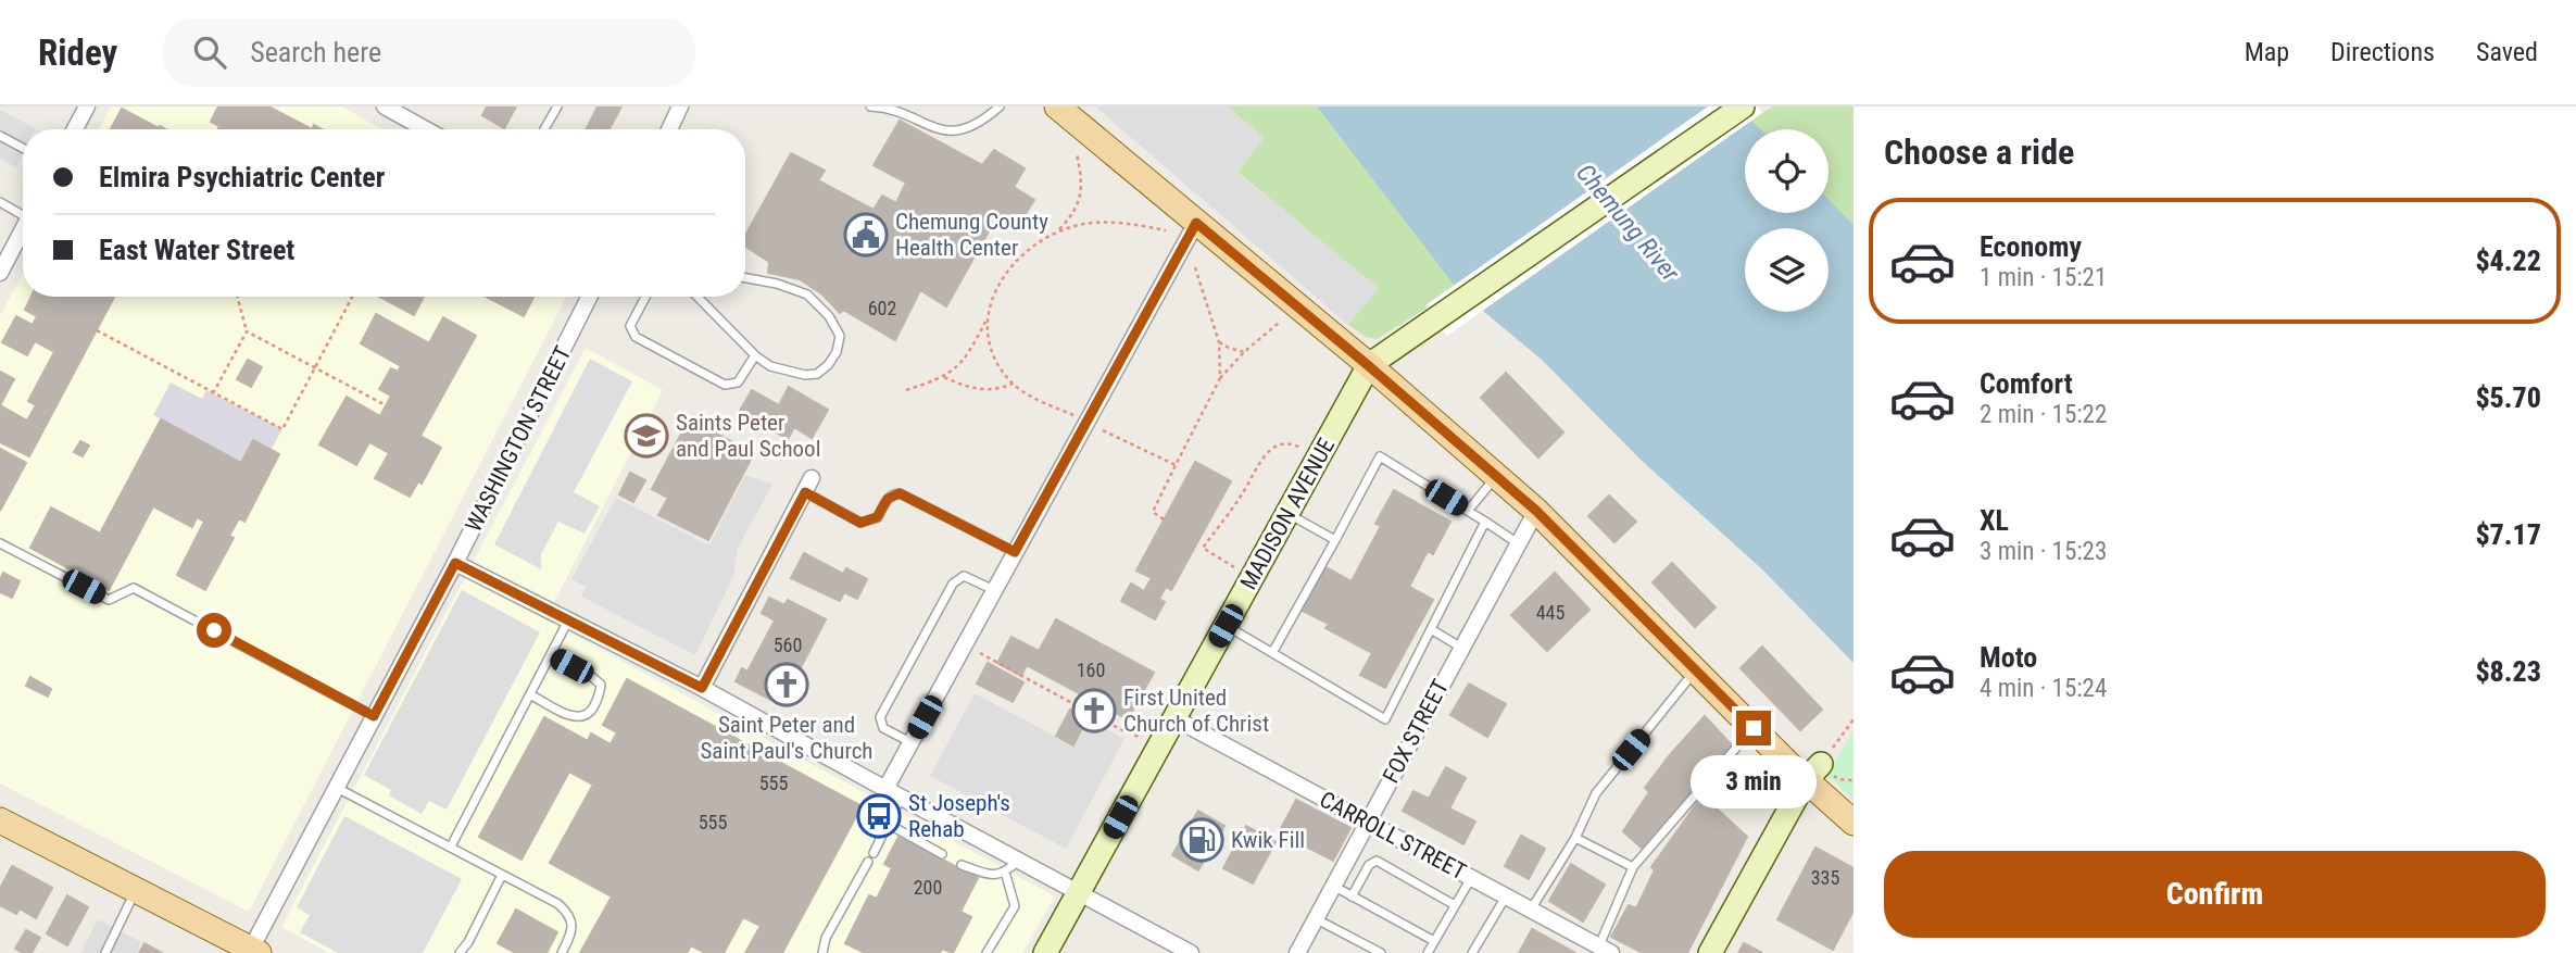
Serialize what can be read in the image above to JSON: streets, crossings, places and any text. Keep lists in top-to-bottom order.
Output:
{
  "streets": {
    "main road": ["MADISON AVENUE"],
    "street": ["WASHINGTON STREET", "FOX STREET", "CARROLL STREET"]
  },
  "crossings": [
    ["MADISON AVENUE", "CARROLL STREET"],
    ["FOX STREET", "CARROLL STREET"]
  ],
  "water": ["Chemung River"],
  "places": {
    "public building": ["Chemung County Health Center"],
    "school or university": ["Saints Peter and Paul School"],
    "church": ["Saint Peter and Saint Paul's Church", "First United Church of Christ"],
    "bus stop": ["St Joseph's Rehab"],
    "fuel station": ["Kwik Fill"]
  },
  "house_numbers": [
    "602",
    "445",
    "560",
    "160",
    "555",
    "555",
    "335",
    "200"
  ],
  "page": {
    "header": "Ridey",
    "search": "Search here",
    "nav": ["Map", "Directions", "Saved"],
    "heading": "Choose a ride",
    "banner": ["Elmira Psychiatric Center", "East Water Street"],
    "list": [
      {
        "name": "Economy",
        "note": "1 min · 15:21",
        "value": "$4.22"
      },
      {
        "name": "Comfort",
        "note": "2 min · 15:22",
        "value": "$5.70"
      },
      {
        "name": "XL",
        "note": "3 min · 15:23",
        "value": "$7.17"
      },
      {
        "name": "Moto",
        "note": "4 min · 15:24",
        "value": "$8.23"
      }
    ],
    "bubble": "3 min",
    "buttons": "Confirm"
  }
}
